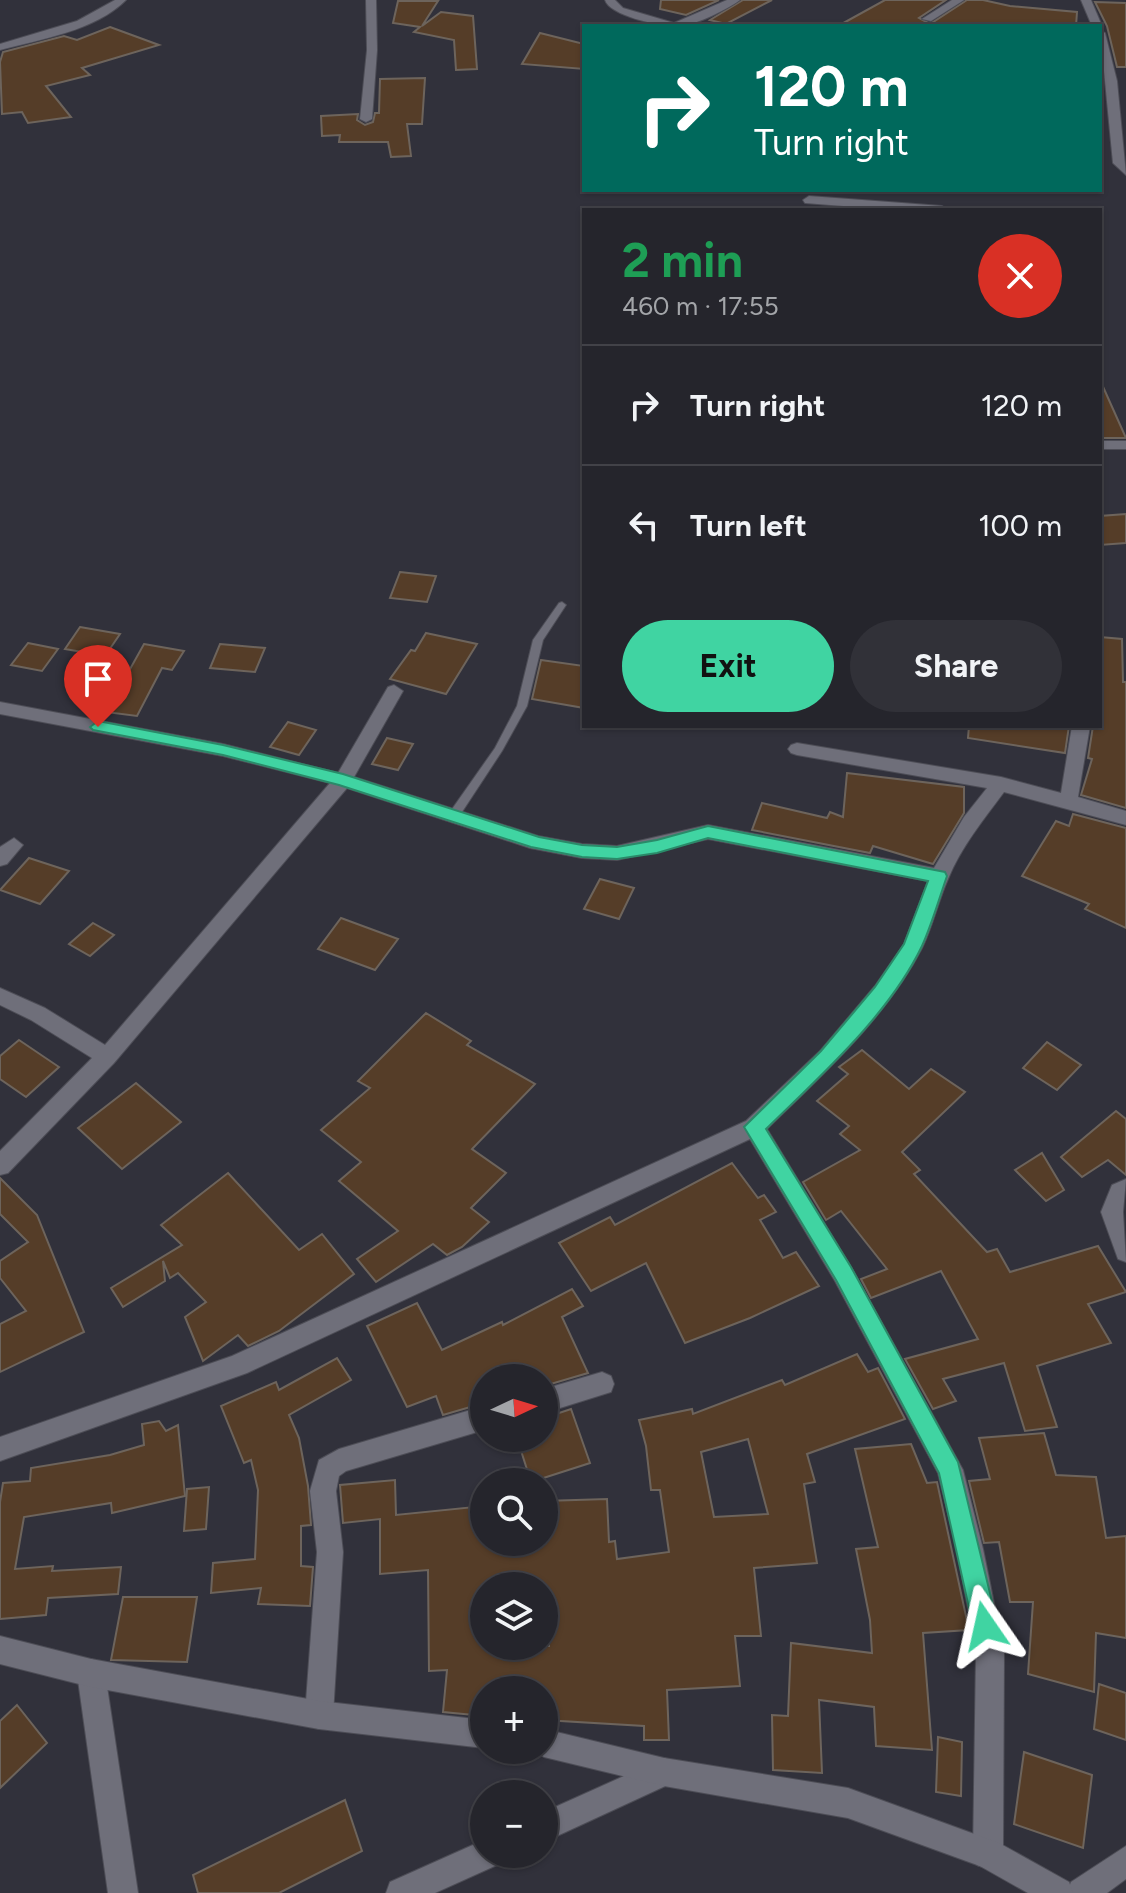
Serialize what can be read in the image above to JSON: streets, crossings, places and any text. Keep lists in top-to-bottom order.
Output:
{
  "north": "right",
  "page": {
    "turn": ["120 m", "Turn right"],
    "heading": ["2 min", "460 m · 17:55"],
    "list": [
      {
        "name": "Turn right",
        "value": "120 m"
      },
      {
        "name": "Turn left",
        "value": "100 m"
      }
    ],
    "buttons": ["Exit", "Share"],
    "map_buttons": ["+", "−"]
  }
}
